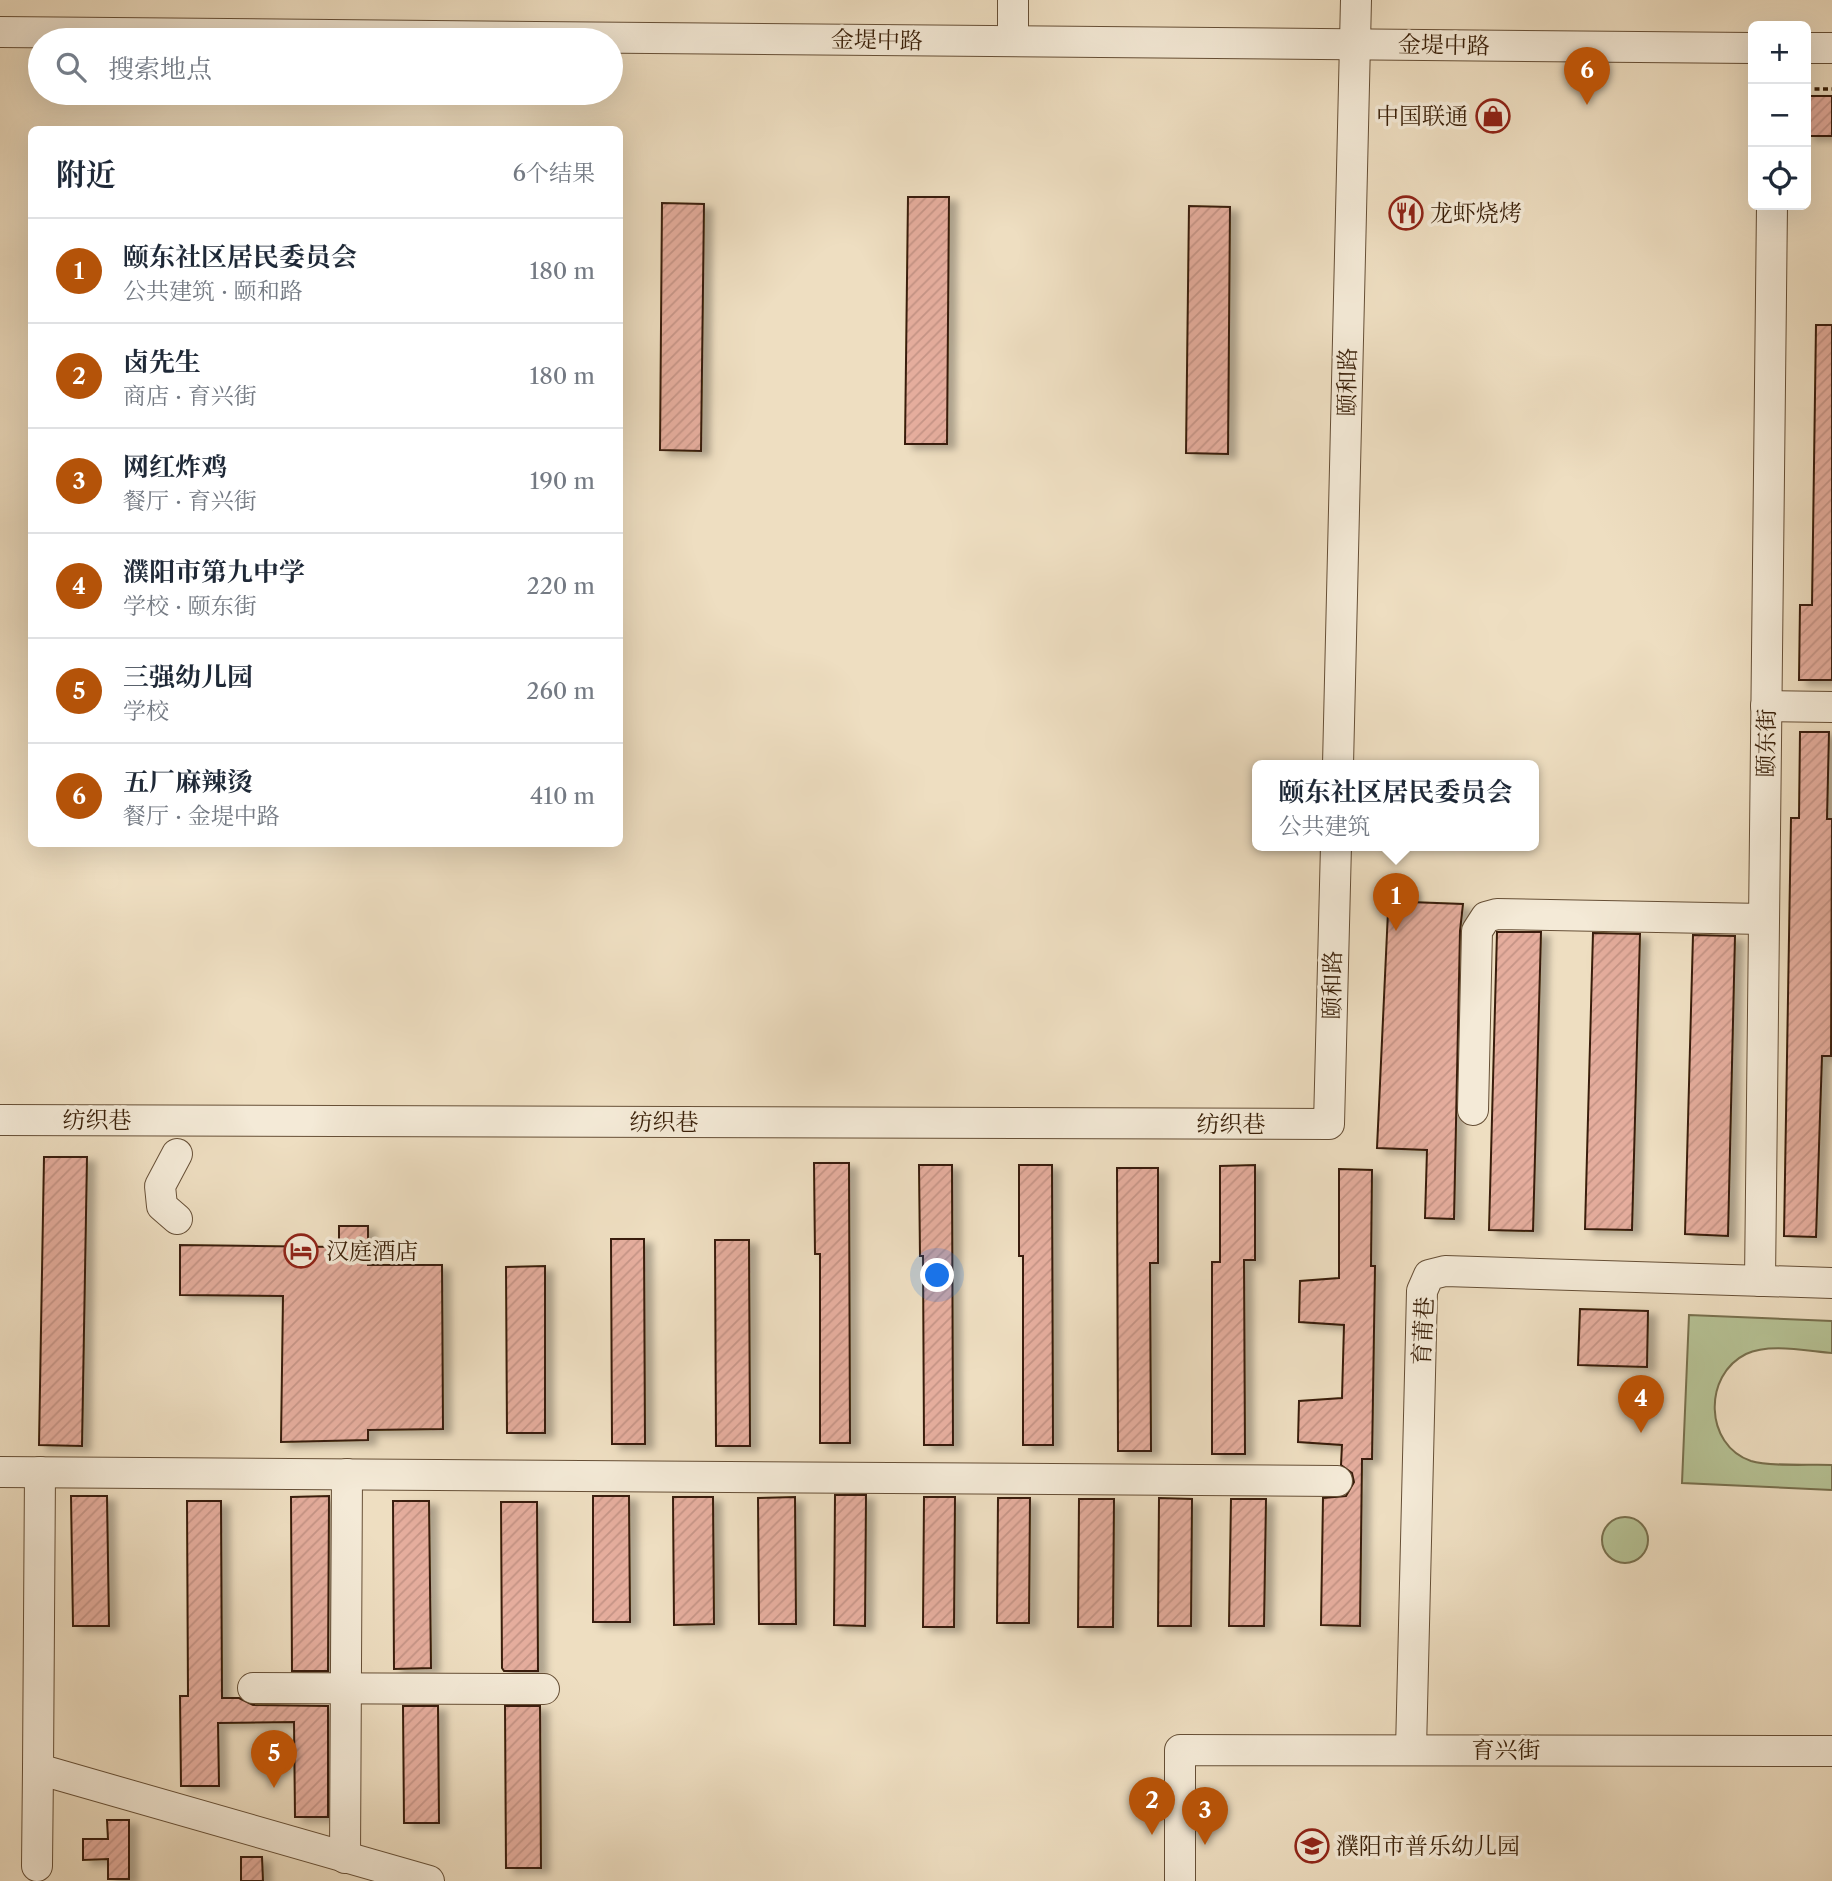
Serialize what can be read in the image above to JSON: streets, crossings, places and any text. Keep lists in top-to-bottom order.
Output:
{
  "streets": {
    "street": [
      "金堤中路",
      "颐和路",
      "颐东街",
      "纺织巷",
      "育莆巷",
      "育兴街"
    ]
  },
  "crossings": [
    ["金堤中路", "颐和路"],
    ["颐和路", "纺织巷"],
    ["颐东街", "育莆巷"],
    ["育莆巷", "育兴街"]
  ],
  "places": {
    "shop": ["中国联通"],
    "restaurant": ["龙虾烧烤"],
    "hotel": ["汉庭酒店"],
    "school or university": ["濮阳市普乐幼儿园"]
  },
  "page": {
    "map_buttons": ["+", "−"],
    "search": "搜索地点",
    "pins": [
      "6",
      "1",
      "4",
      "5",
      "2",
      "3"
    ],
    "heading": ["附近", "6个结果"],
    "list": [
      {
        "mark": "1",
        "name": "颐东社区居民委员会",
        "note": "公共建筑 · 颐和路",
        "value": "180 m"
      },
      {
        "mark": "2",
        "name": "卤先生",
        "note": "商店 · 育兴街",
        "value": "180 m"
      },
      {
        "mark": "3",
        "name": "网红炸鸡",
        "note": "餐厅 · 育兴街",
        "value": "190 m"
      },
      {
        "mark": "4",
        "name": "濮阳市第九中学",
        "note": "学校 · 颐东街",
        "value": "220 m"
      },
      {
        "mark": "5",
        "name": "三强幼儿园",
        "note": "学校",
        "value": "260 m"
      },
      {
        "mark": "6",
        "name": "五厂麻辣烫",
        "note": "餐厅 · 金堤中路",
        "value": "410 m"
      }
    ],
    "popup": ["颐东社区居民委员会", "公共建筑"]
  }
}
